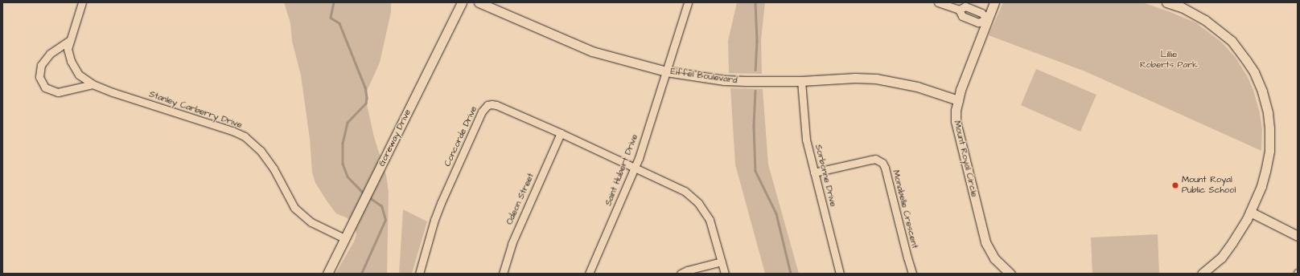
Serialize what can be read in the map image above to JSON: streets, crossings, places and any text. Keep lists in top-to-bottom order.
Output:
{
  "streets": {
    "street": [
      "Eiffel Boulevard",
      "Stanley Carberry Drive",
      "Concorde Drive",
      "Goreway Drive",
      "Mount Royal Circle",
      "Saint Hubert Drive",
      "Sorbonne Drive",
      "Odeon Street",
      "Monabelle Crescent"
    ]
  },
  "crossings": [
    ["Eiffel Boulevard", "Mount Royal Circle"],
    ["Eiffel Boulevard", "Saint Hubert Drive"],
    ["Eiffel Boulevard", "Sorbonne Drive"],
    ["Stanley Carberry Drive", "Goreway Drive"],
    ["Concorde Drive", "Saint Hubert Drive"],
    ["Concorde Drive", "Odeon Street"],
    ["Sorbonne Drive", "Monabelle Crescent"]
  ],
  "parks": ["Lillie Roberts Park"],
  "places": ["Mount Royal Public School"]
}
